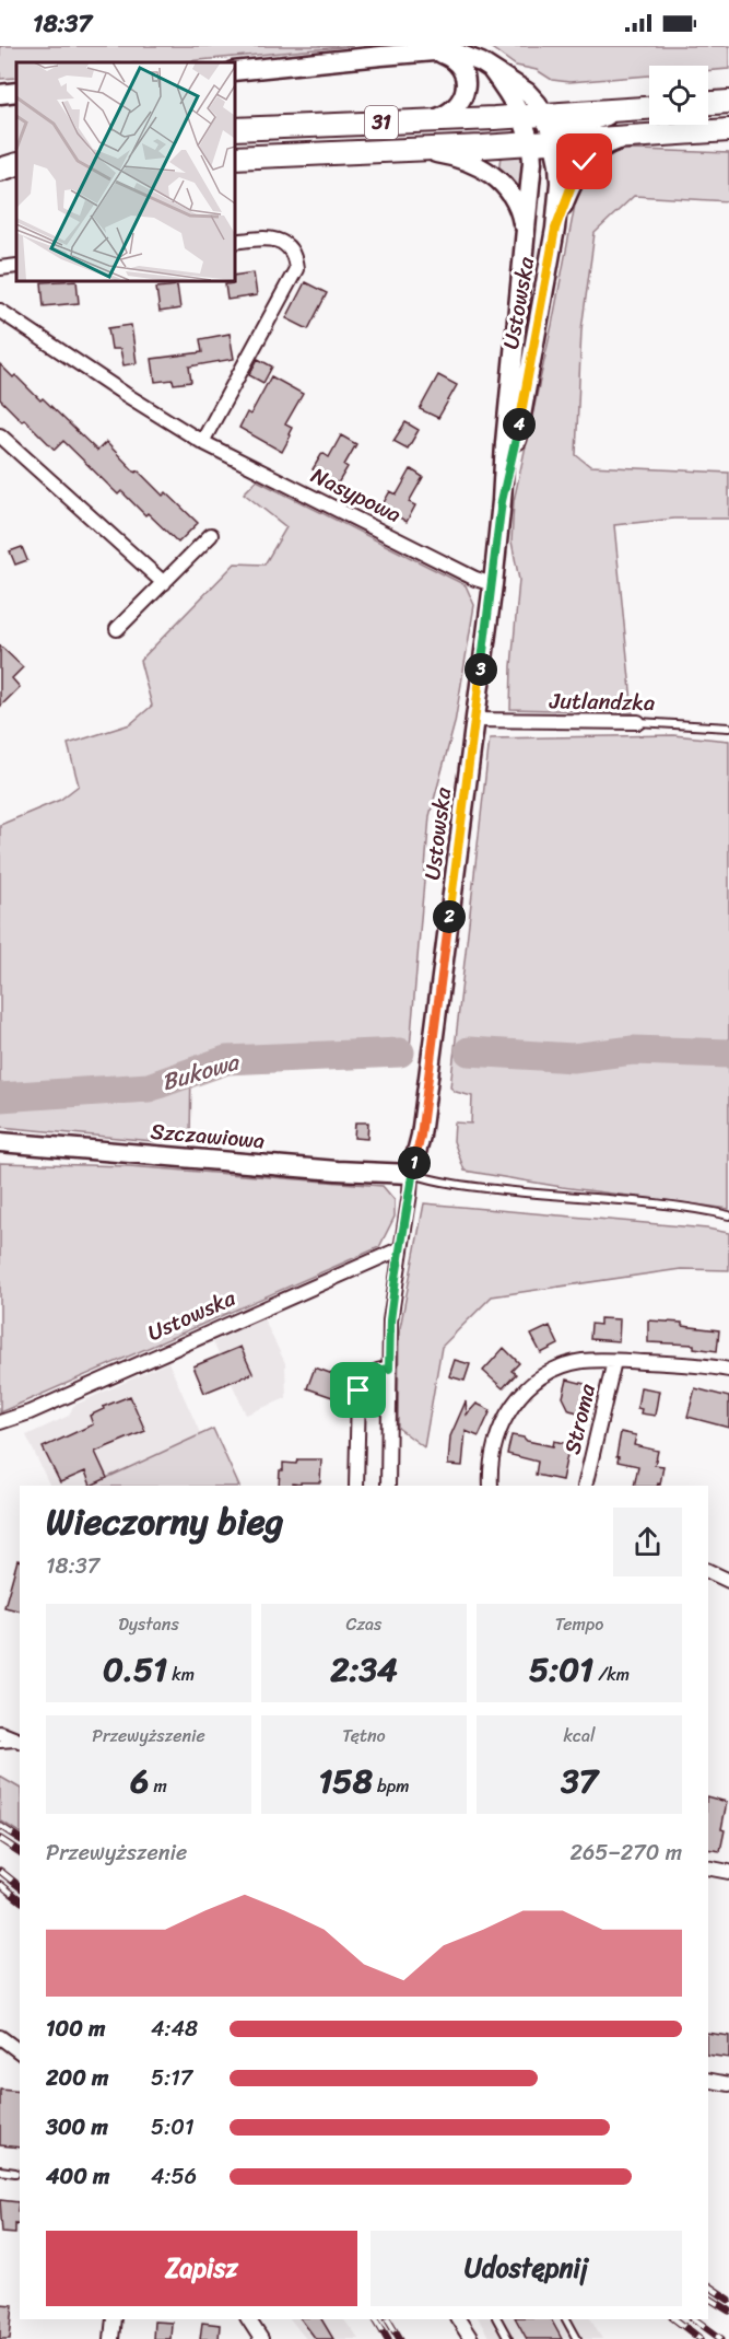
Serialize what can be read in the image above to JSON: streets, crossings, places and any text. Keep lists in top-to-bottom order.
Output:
{
  "streets": {
    "main road": ["31"],
    "street": [
      "Ustowska",
      "Nasypowa",
      "Jutlandzka",
      "Szczawiowa",
      "Stroma"
    ]
  },
  "crossings": [
    ["31", "Ustowska"],
    ["Ustowska", "Nasypowa"],
    ["Ustowska", "Jutlandzka"],
    ["Ustowska", "Szczawiowa"]
  ],
  "water": ["Bukowa"],
  "page": {
    "status": "18:37",
    "pins": [
      "4",
      "3",
      "2",
      "1"
    ],
    "heading": ["Wieczorny bieg", "18:37"],
    "stats": [
      ["Dystans", "0.51 km"],
      ["Czas", "2:34"],
      ["Tempo", "5:01 /km"],
      ["Przewyższenie", "6 m"],
      ["Tętno", "158 bpm"],
      ["kcal", "37"]
    ],
    "chart": ["Przewyższenie", "265–270 m"],
    "list": [
      {
        "name": "100 m",
        "note": "4:48"
      },
      {
        "name": "200 m",
        "note": "5:17"
      },
      {
        "name": "300 m",
        "note": "5:01"
      },
      {
        "name": "400 m",
        "note": "4:56"
      }
    ],
    "buttons": ["Zapisz", "Udostępnij"]
  }
}
